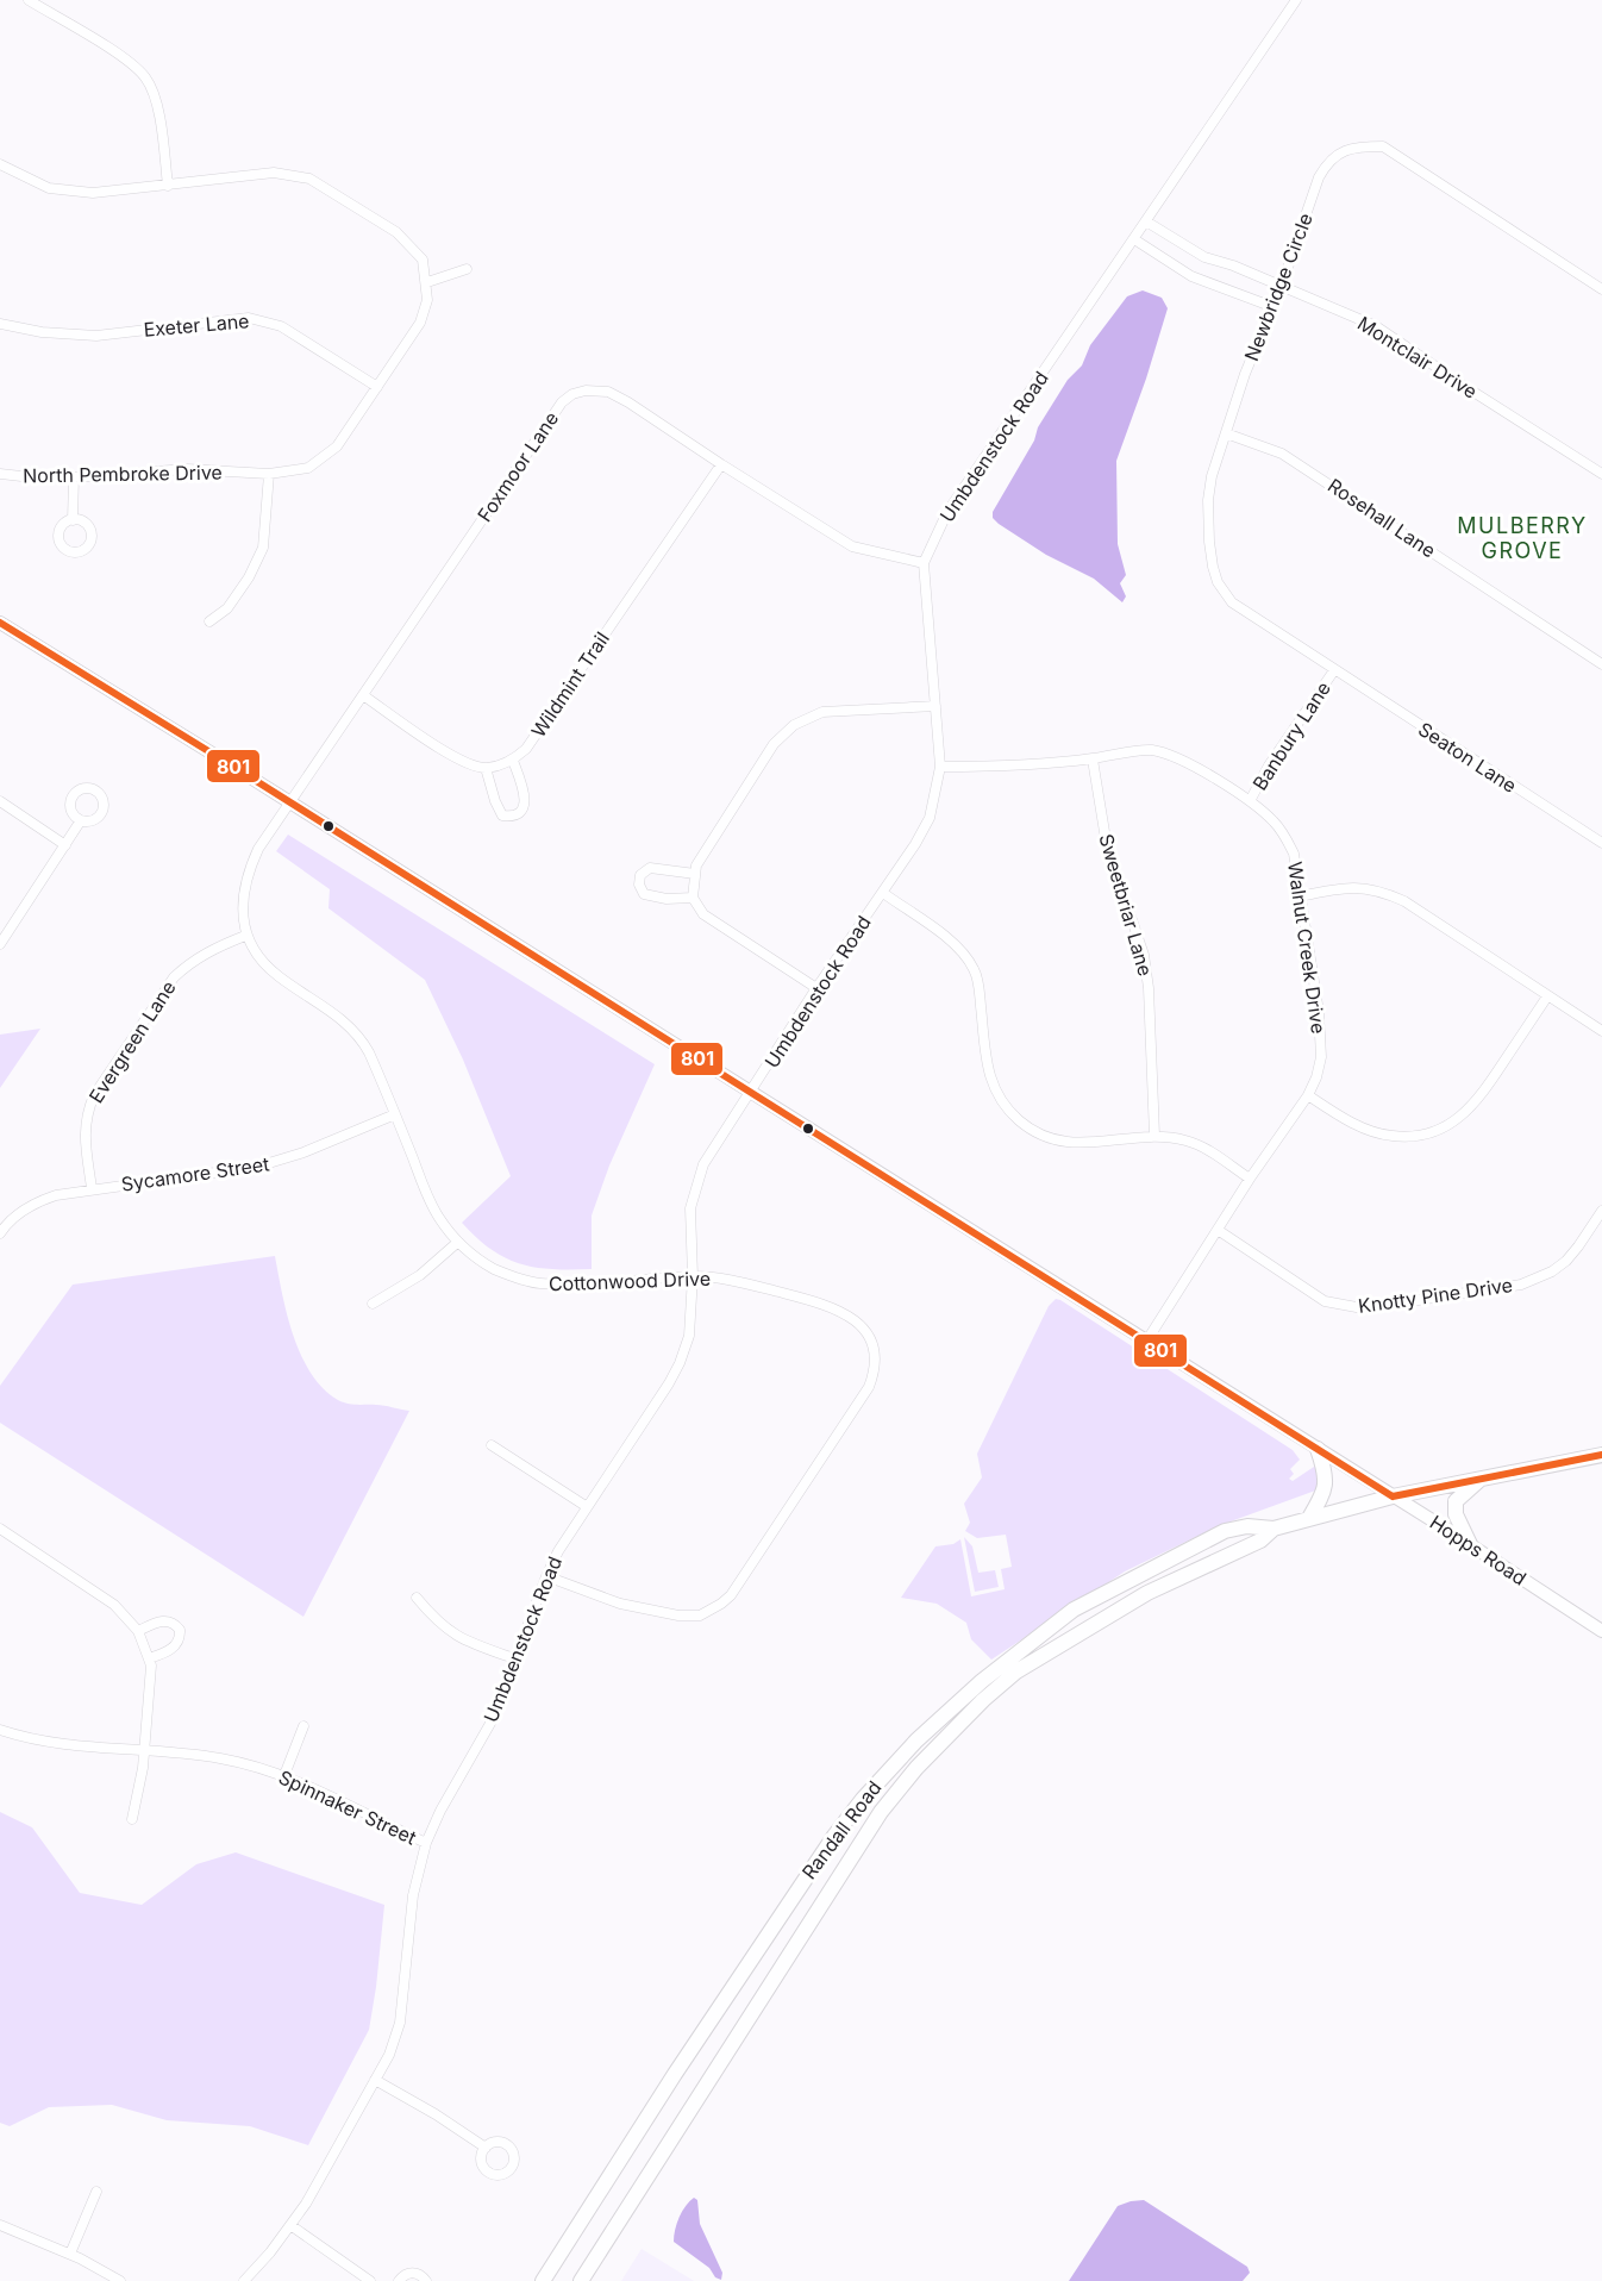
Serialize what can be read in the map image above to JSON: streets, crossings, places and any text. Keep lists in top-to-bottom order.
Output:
{
  "streets": {
    "main road": ["Hopps Road", "Randall Road"],
    "street": [
      "Newbridge Circle",
      "Exeter Lane",
      "Montclair Drive",
      "Umbdenstock Road",
      "Foxmoor Lane",
      "North Pembroke Drive",
      "Rosehall Lane",
      "Wildmint Trail",
      "Banbury Lane",
      "Seaton Lane",
      "Sweetbriar Lane",
      "Walnut Creek Drive",
      "Evergreen Lane",
      "Sycamore Street",
      "Cottonwood Drive",
      "Knotty Pine Drive",
      "Spinnaker Street"
    ]
  },
  "crossings": [
    ["Newbridge Circle", "Montclair Drive"],
    ["Newbridge Circle", "Rosehall Lane"],
    ["Newbridge Circle", "Banbury Lane"],
    ["Newbridge Circle", "Seaton Lane"],
    ["Exeter Lane", "North Pembroke Drive"],
    ["Montclair Drive", "Umbdenstock Road"],
    ["Umbdenstock Road", "Foxmoor Lane"],
    ["Umbdenstock Road", "Walnut Creek Drive"],
    ["Umbdenstock Road", "Cottonwood Drive"],
    ["Umbdenstock Road", "Hopps Road"],
    ["Umbdenstock Road", "Spinnaker Street"],
    ["Foxmoor Lane", "Wildmint Trail"],
    ["Foxmoor Lane", "Hopps Road"],
    ["Banbury Lane", "Seaton Lane"],
    ["Banbury Lane", "Walnut Creek Drive"],
    ["Sweetbriar Lane", "Walnut Creek Drive"],
    ["Walnut Creek Drive", "Knotty Pine Drive"],
    ["Walnut Creek Drive", "Hopps Road"],
    ["Evergreen Lane", "Sycamore Street"],
    ["Evergreen Lane", "Cottonwood Drive"],
    ["Sycamore Street", "Cottonwood Drive"],
    ["Hopps Road", "Randall Road"]
  ],
  "districts": ["MULBERRY GROVE"],
  "lines": ["transit line 801"]
}
